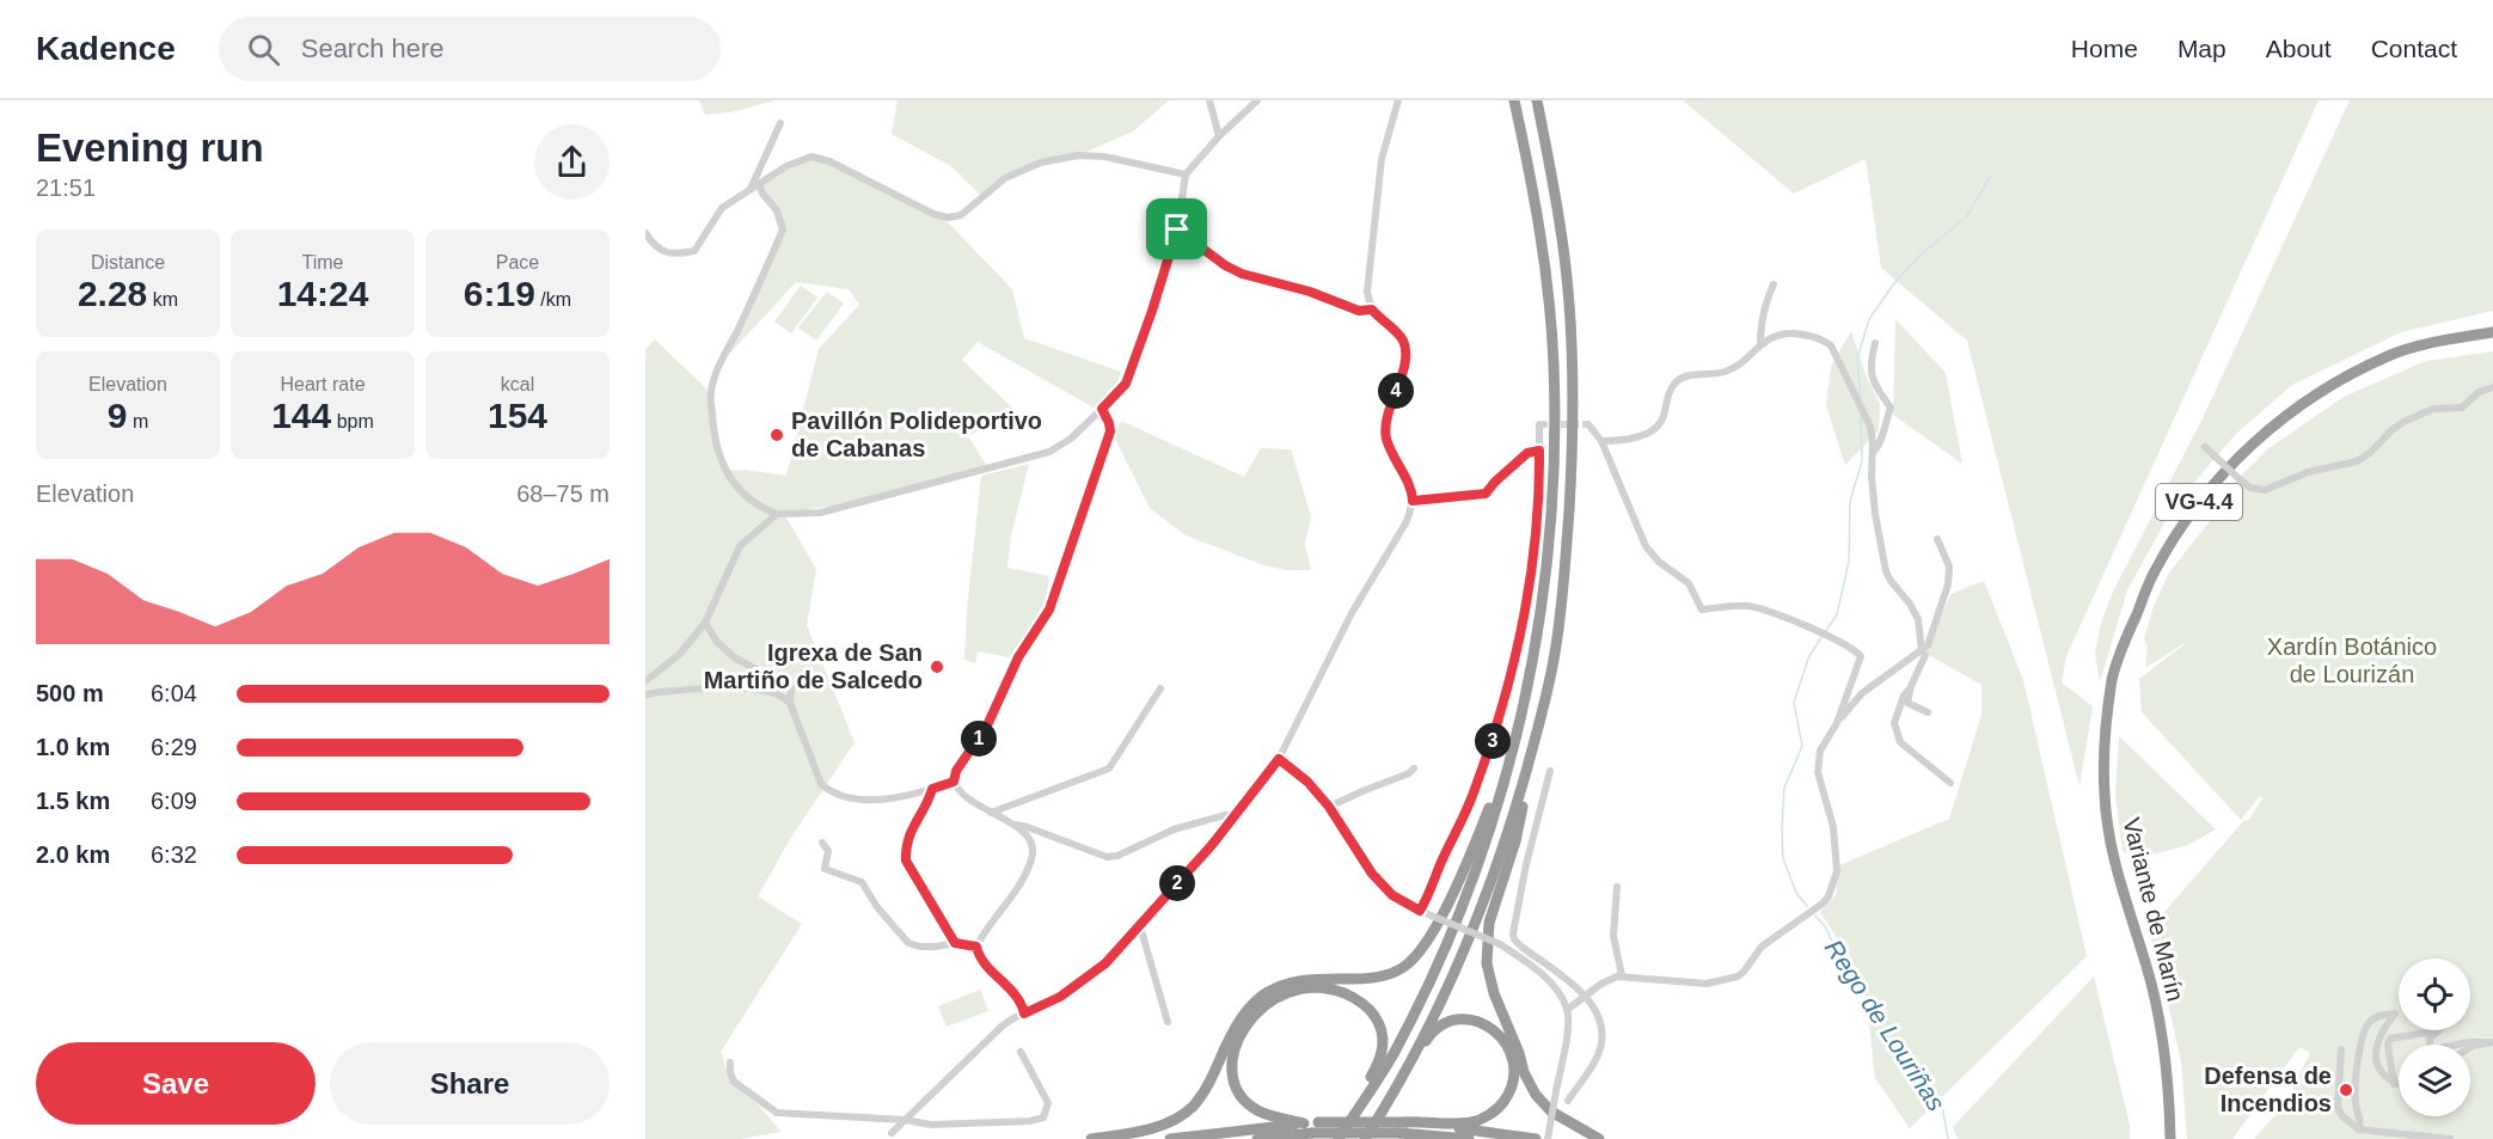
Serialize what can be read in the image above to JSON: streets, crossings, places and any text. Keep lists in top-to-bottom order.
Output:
{
  "streets": {
    "highway": ["VG-4.4", "Variante de Marín"]
  },
  "water": ["Rego de Louriñas"],
  "parks": ["Xardín Botánico de Lourizán"],
  "places": ["Pavillón Polideportivo de Cabanas", "Igrexa de San Martiño de Salcedo", "Defensa de Incendios"],
  "page": {
    "header": "Kadence",
    "search": "Search here",
    "nav": [
      "Home",
      "Map",
      "About",
      "Contact"
    ],
    "heading": ["Evening run", "21:51"],
    "stats": [
      ["Distance", "2.28 km"],
      ["Time", "14:24"],
      ["Pace", "6:19 /km"],
      ["Elevation", "9 m"],
      ["Heart rate", "144 bpm"],
      ["kcal", "154"]
    ],
    "pins": [
      "4",
      "1",
      "3",
      "2"
    ],
    "chart": ["Elevation", "68–75 m"],
    "list": [
      {
        "name": "500 m",
        "note": "6:04"
      },
      {
        "name": "1.0 km",
        "note": "6:29"
      },
      {
        "name": "1.5 km",
        "note": "6:09"
      },
      {
        "name": "2.0 km",
        "note": "6:32"
      }
    ],
    "buttons": ["Save", "Share"]
  }
}
